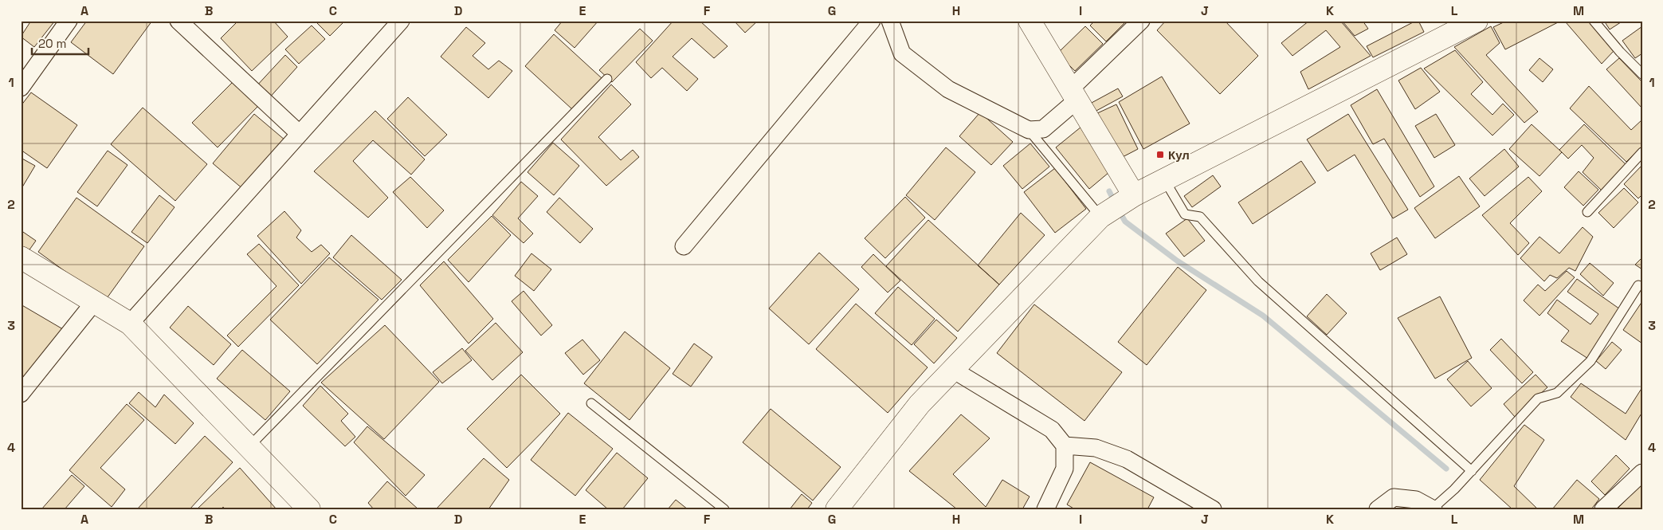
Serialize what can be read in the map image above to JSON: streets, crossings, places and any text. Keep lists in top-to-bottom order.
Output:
{
  "places": {
    "transit": ["Кул"]
  },
  "scale_bar": "20 m",
  "grid": {
    "columns": [
      "A",
      "B",
      "C",
      "D",
      "E",
      "F",
      "G",
      "H",
      "I",
      "J",
      "K",
      "L",
      "M"
    ],
    "rows": [
      "1",
      "2",
      "3",
      "4"
    ]
  }
}
